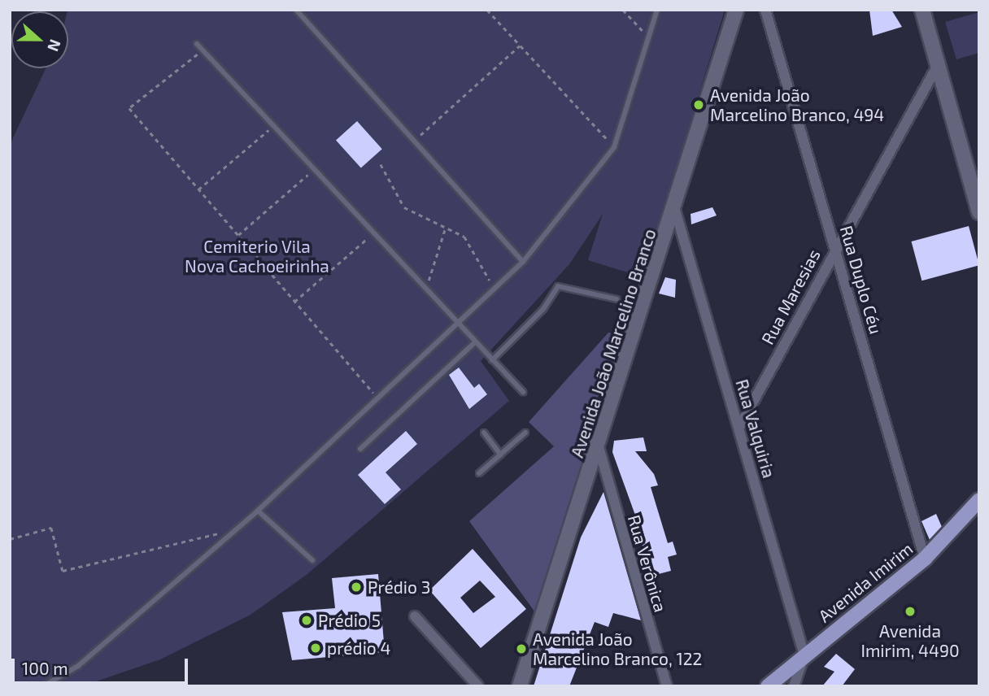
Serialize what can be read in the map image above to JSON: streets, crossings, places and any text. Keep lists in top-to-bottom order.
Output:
{
  "streets": {
    "main road": ["Avenida Imirim"],
    "street": [
      "Rua Duplo Céu",
      "Rua Maresias",
      "Avenida João Marcelino Branco",
      "Rua Valquiria",
      "Rua Verônica"
    ]
  },
  "crossings": [
    ["Rua Duplo Céu", "Rua Maresias"],
    ["Rua Duplo Céu", "Avenida Imirim"],
    ["Rua Maresias", "Rua Valquiria"],
    ["Avenida João Marcelino Branco", "Rua Valquiria"],
    ["Avenida João Marcelino Branco", "Rua Verônica"],
    ["Rua Valquiria", "Avenida Imirim"]
  ],
  "parks": ["Cemiterio Vila Nova Cachoeirinha"],
  "places": [
    "Avenida João Marcelino Branco, 494",
    "Prédio 3",
    "Avenida Imirim, 4490",
    "Prédio 5",
    "prédio 4",
    "Avenida João Marcelino Branco, 122"
  ],
  "scale_bar": "100 m",
  "north": "right"
}
